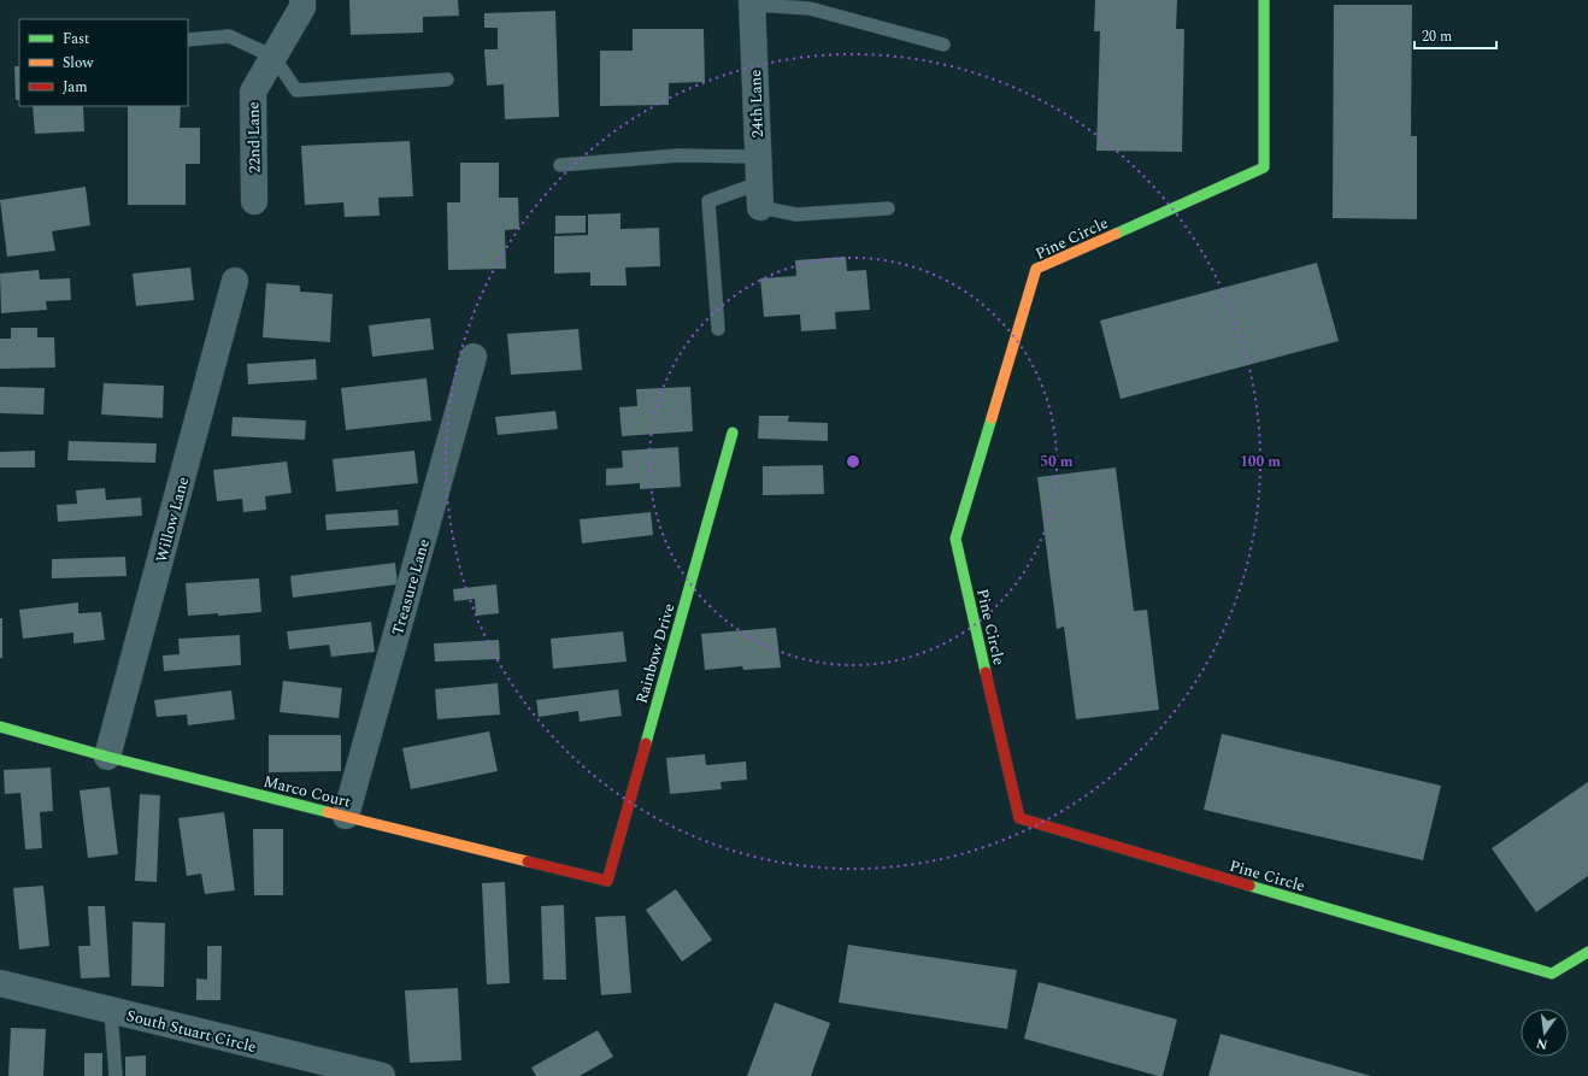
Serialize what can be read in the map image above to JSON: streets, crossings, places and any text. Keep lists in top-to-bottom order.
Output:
{
  "streets": {
    "street": [
      "24th Lane",
      "22nd Lane",
      "Pine Circle",
      "Willow Lane",
      "Treasure Lane",
      "Rainbow Drive",
      "Marco Court",
      "South Stuart Circle"
    ]
  },
  "crossings": [
    ["Willow Lane", "Marco Court"],
    ["Treasure Lane", "Marco Court"],
    ["Rainbow Drive", "Marco Court"]
  ],
  "legend": ["Fast", "Slow", "Jam"],
  "scale_bar": "20 m",
  "north": "bottom",
  "rings": ["50 m", "100 m"]
}
